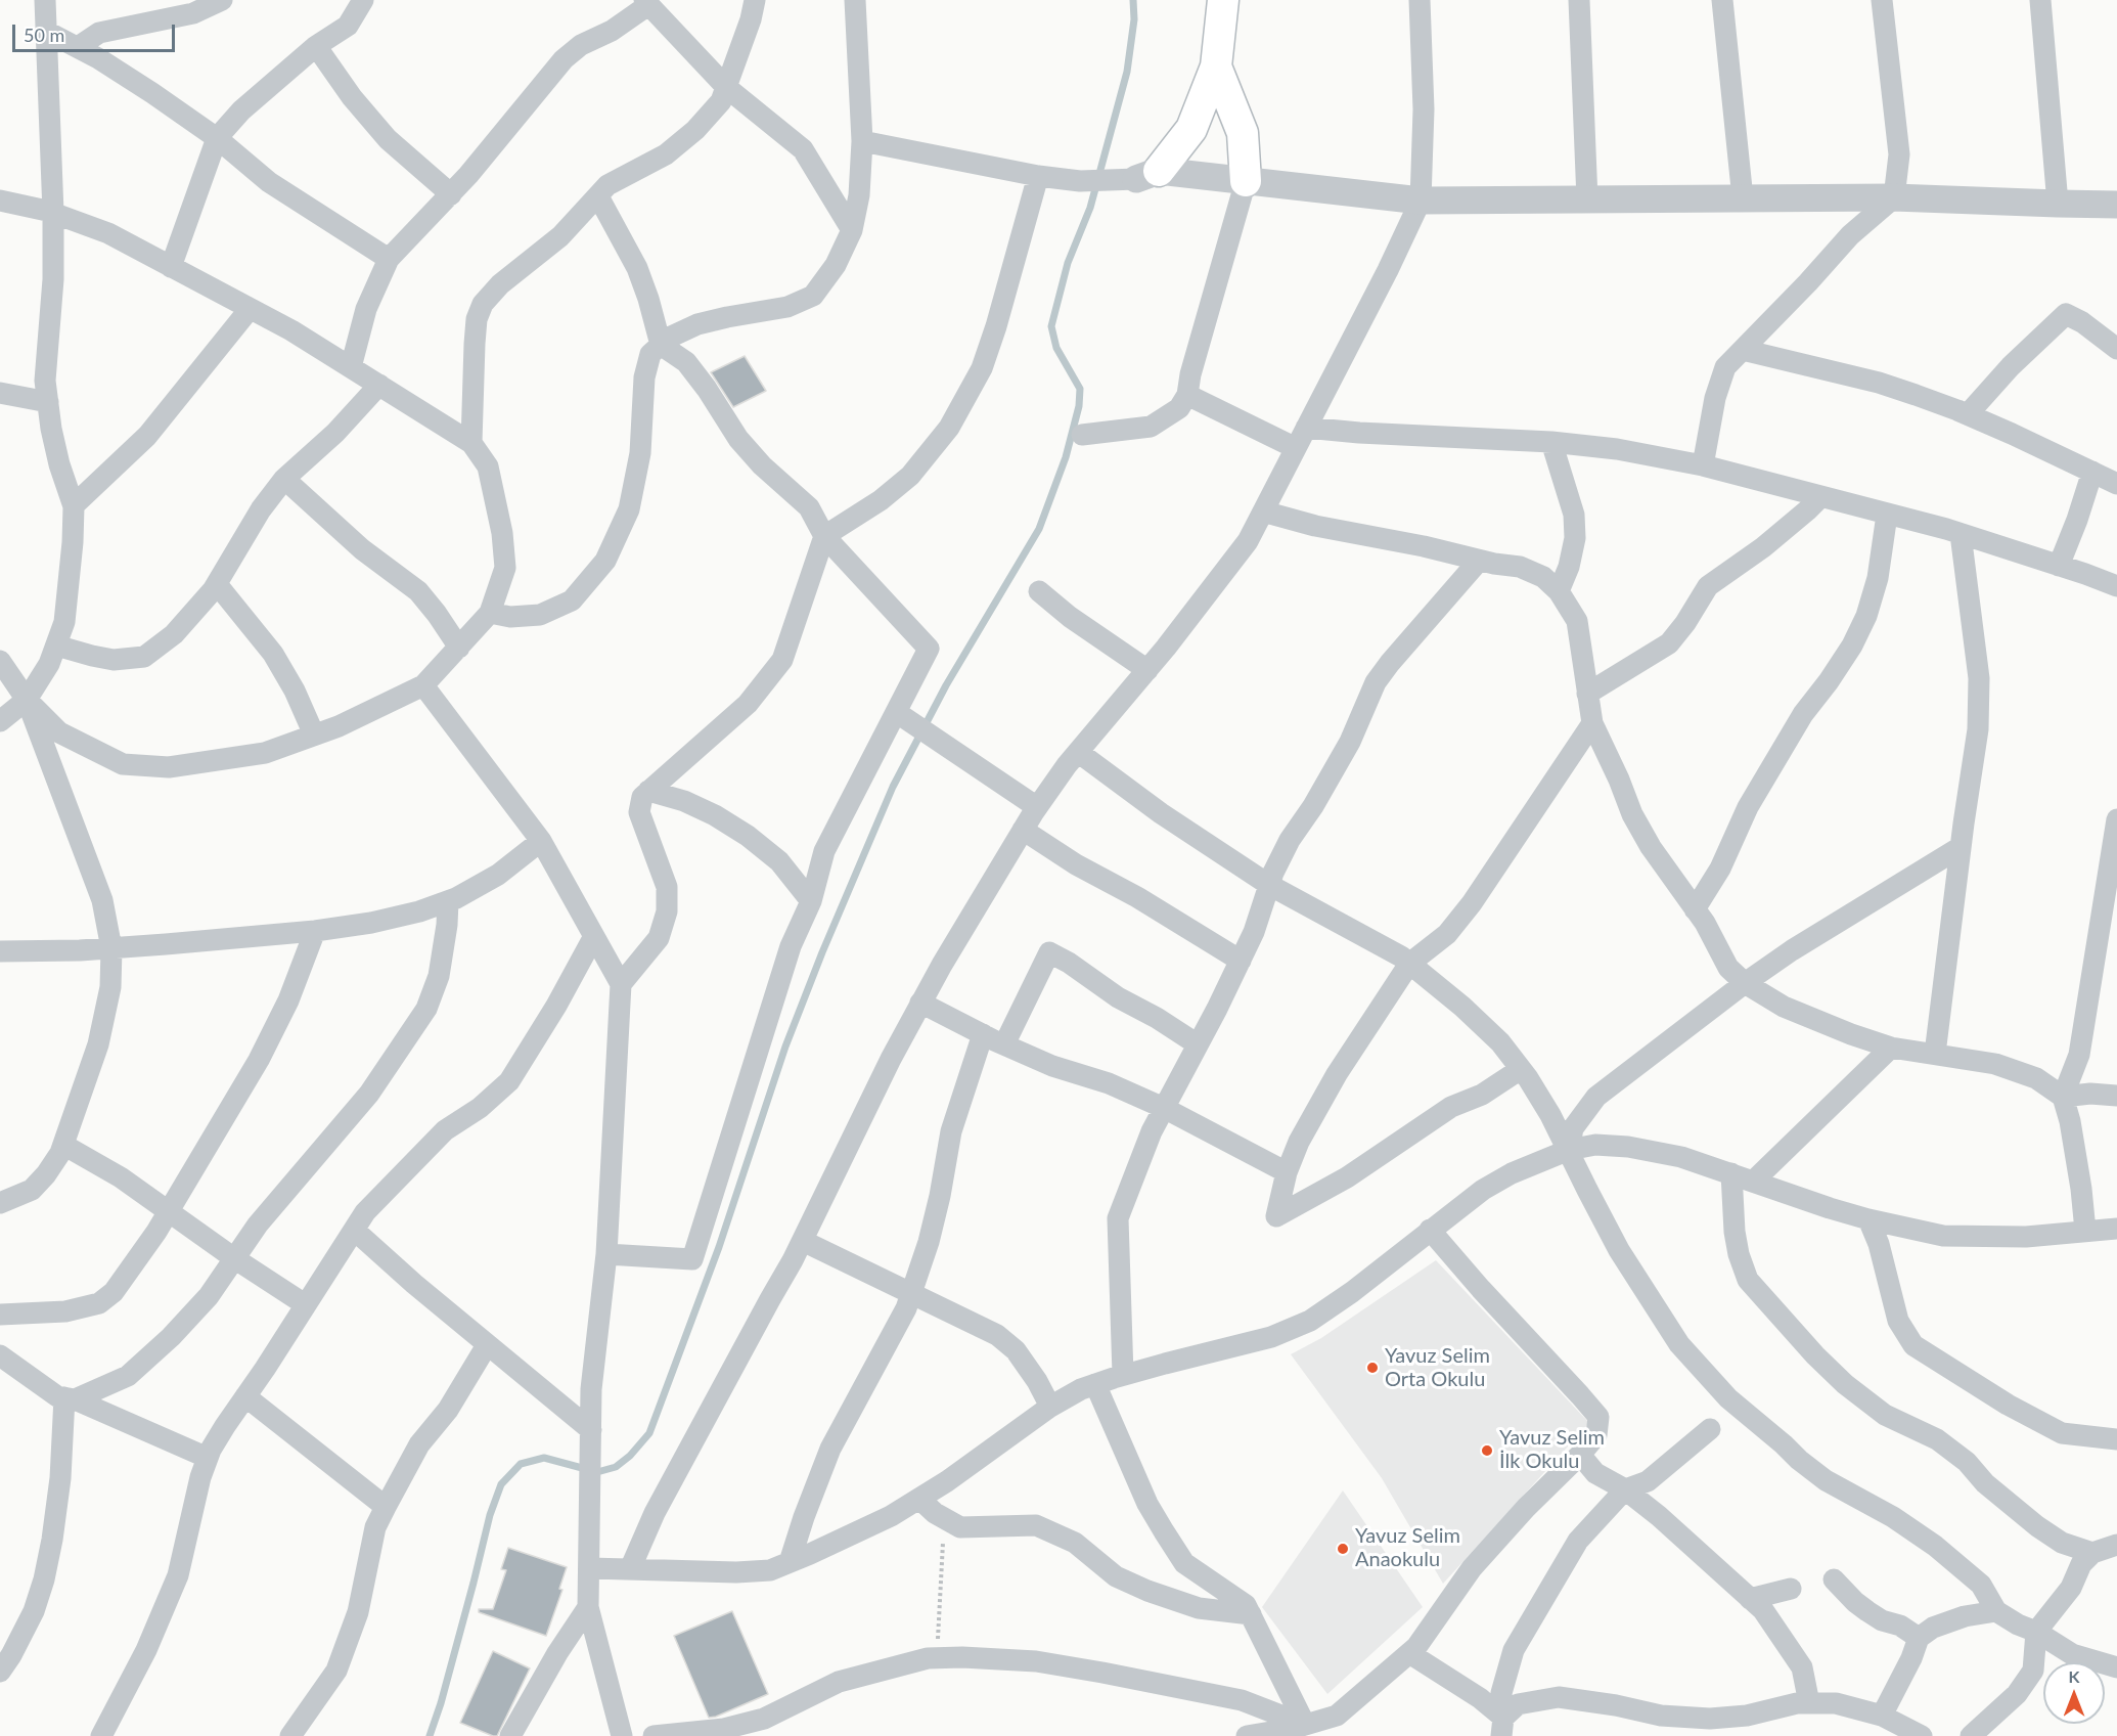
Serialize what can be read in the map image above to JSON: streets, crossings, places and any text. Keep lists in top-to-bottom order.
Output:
{
  "places": ["Yavuz Selim Orta Okulu", "Yavuz Selim İlk Okulu", "Yavuz Selim Anaokulu"],
  "scale_bar": "50 m",
  "north": "top"
}
